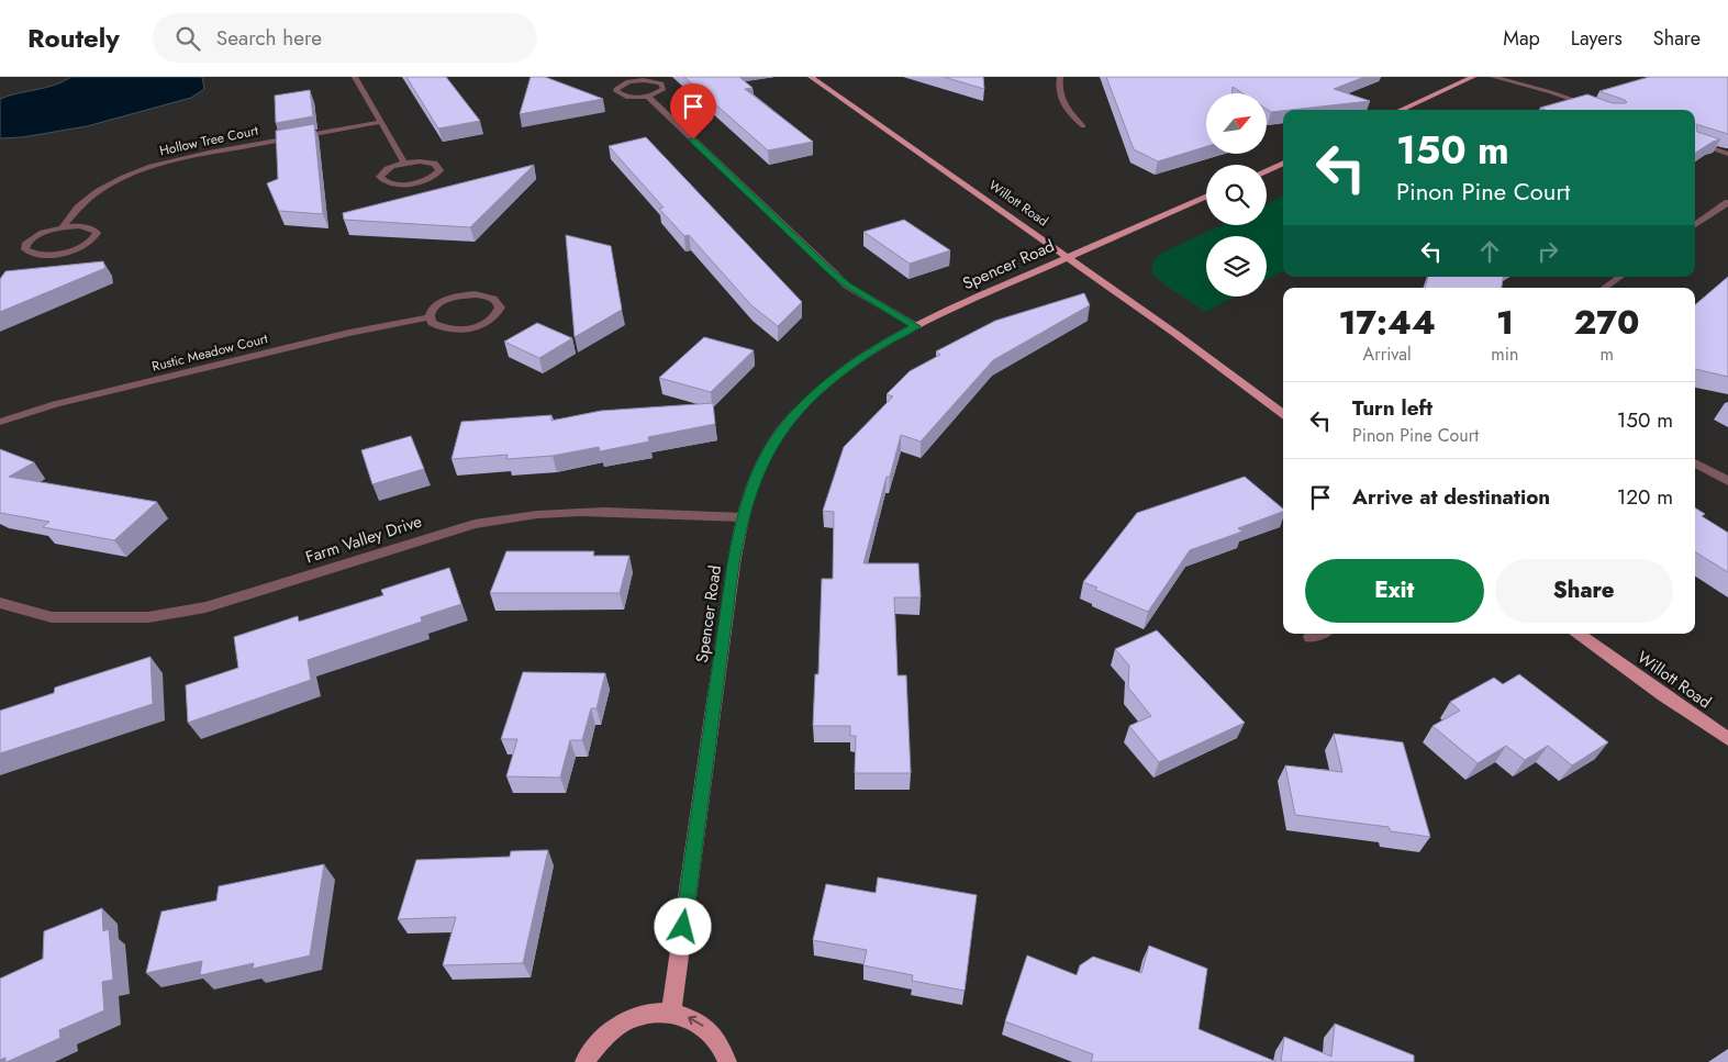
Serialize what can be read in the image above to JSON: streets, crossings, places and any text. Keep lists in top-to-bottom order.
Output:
{
  "streets": {
    "main road": ["Willott Road", "Spencer Road"],
    "street": ["Hollow Tree Court", "Rustic Meadow Court", "Farm Valley Drive"]
  },
  "crossings": [
    ["Willott Road", "Spencer Road"],
    ["Spencer Road", "Farm Valley Drive"]
  ],
  "north": "top right",
  "page": {
    "header": "Routely",
    "search": "Search here",
    "nav": ["Map", "Layers", "Share"],
    "turn": ["150 m", "Pinon Pine Court"],
    "eta": [
      "17:44",
      "Arrival",
      "1",
      "min",
      "270",
      "m"
    ],
    "list": [
      {
        "name": "Turn left",
        "note": "Pinon Pine Court",
        "value": "150 m"
      },
      {
        "name": "Arrive at destination",
        "value": "120 m"
      }
    ],
    "buttons": ["Exit", "Share"]
  }
}
